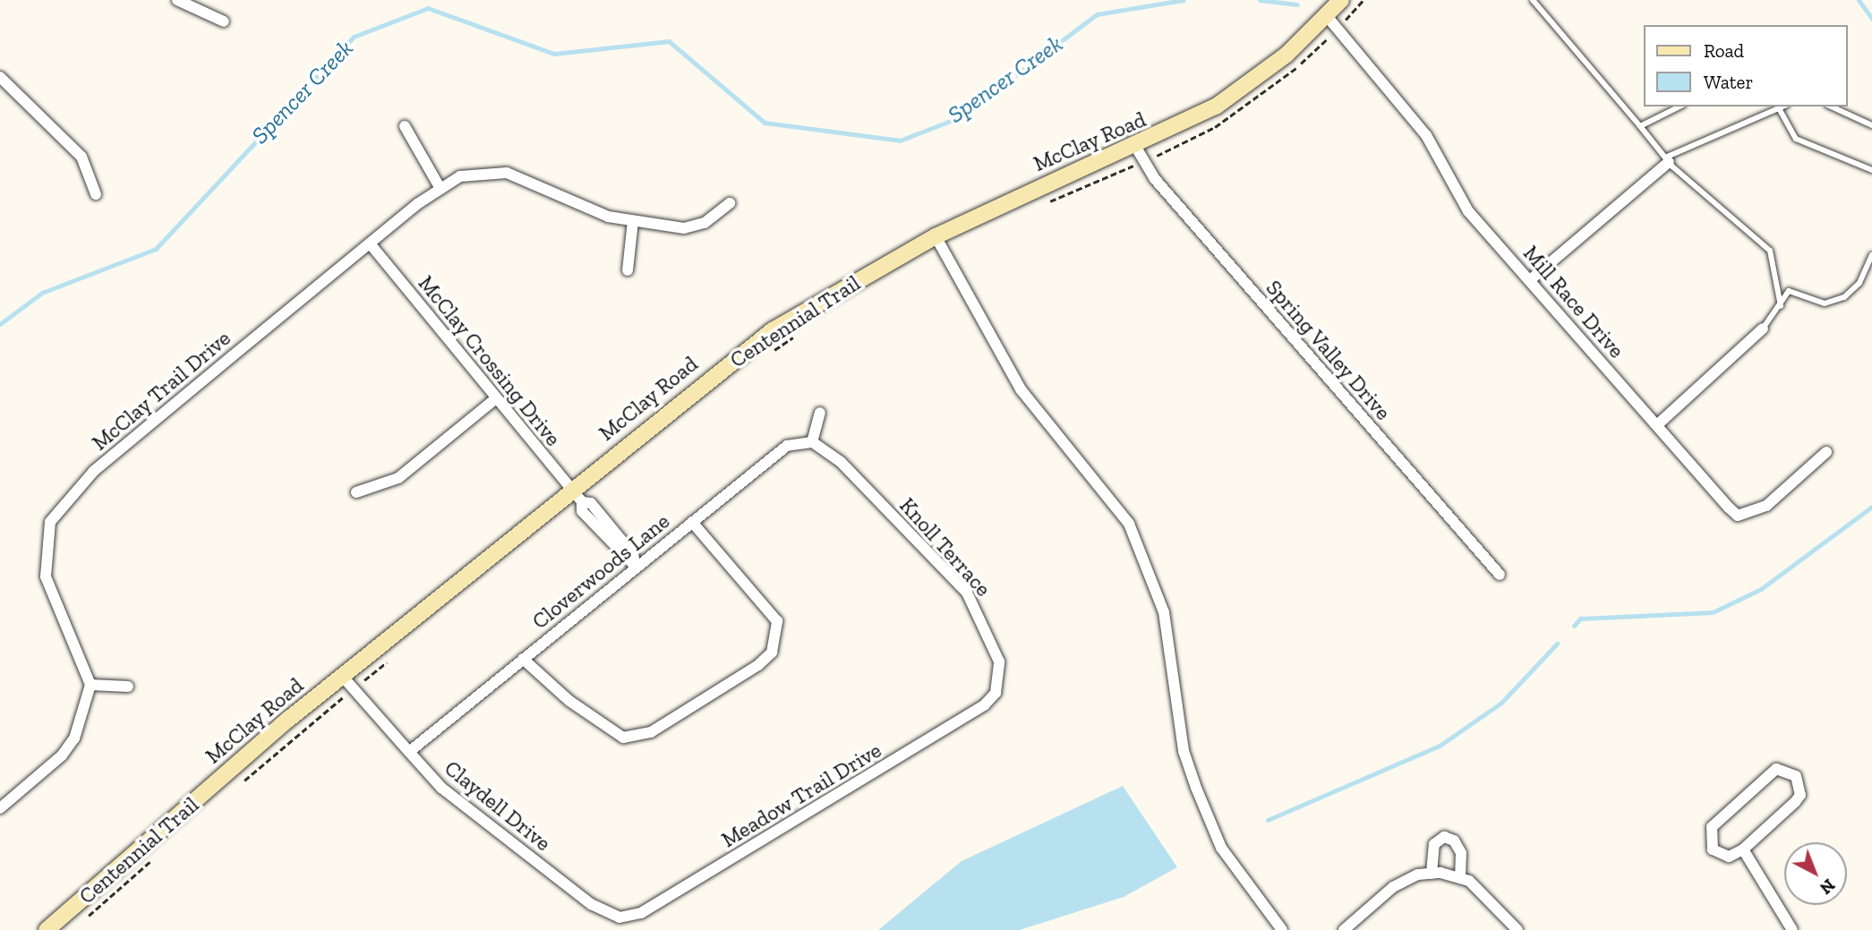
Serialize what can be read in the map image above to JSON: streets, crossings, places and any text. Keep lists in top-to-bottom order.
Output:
{
  "streets": {
    "main road": ["McClay Road"],
    "street": [
      "Mill Race Drive",
      "Spring Valley Drive",
      "McClay Crossing Drive",
      "McClay Trail Drive",
      "Knoll Terrace",
      "Cloverwoods Lane",
      "Meadow Trail Drive",
      "Claydell Drive"
    ],
    "path": ["Centennial Trail"]
  },
  "crossings": [
    ["McClay Road", "Mill Race Drive"],
    ["McClay Road", "Spring Valley Drive"],
    ["McClay Road", "McClay Crossing Drive"],
    ["McClay Road", "Claydell Drive"],
    ["McClay Crossing Drive", "McClay Trail Drive"],
    ["McClay Crossing Drive", "Cloverwoods Lane"],
    ["Knoll Terrace", "Cloverwoods Lane"],
    ["Knoll Terrace", "Meadow Trail Drive"],
    ["Cloverwoods Lane", "Claydell Drive"],
    ["Meadow Trail Drive", "Claydell Drive"]
  ],
  "water": ["Spencer Creek"],
  "legend": ["Road", "Water"],
  "north": "bottom right"
}
